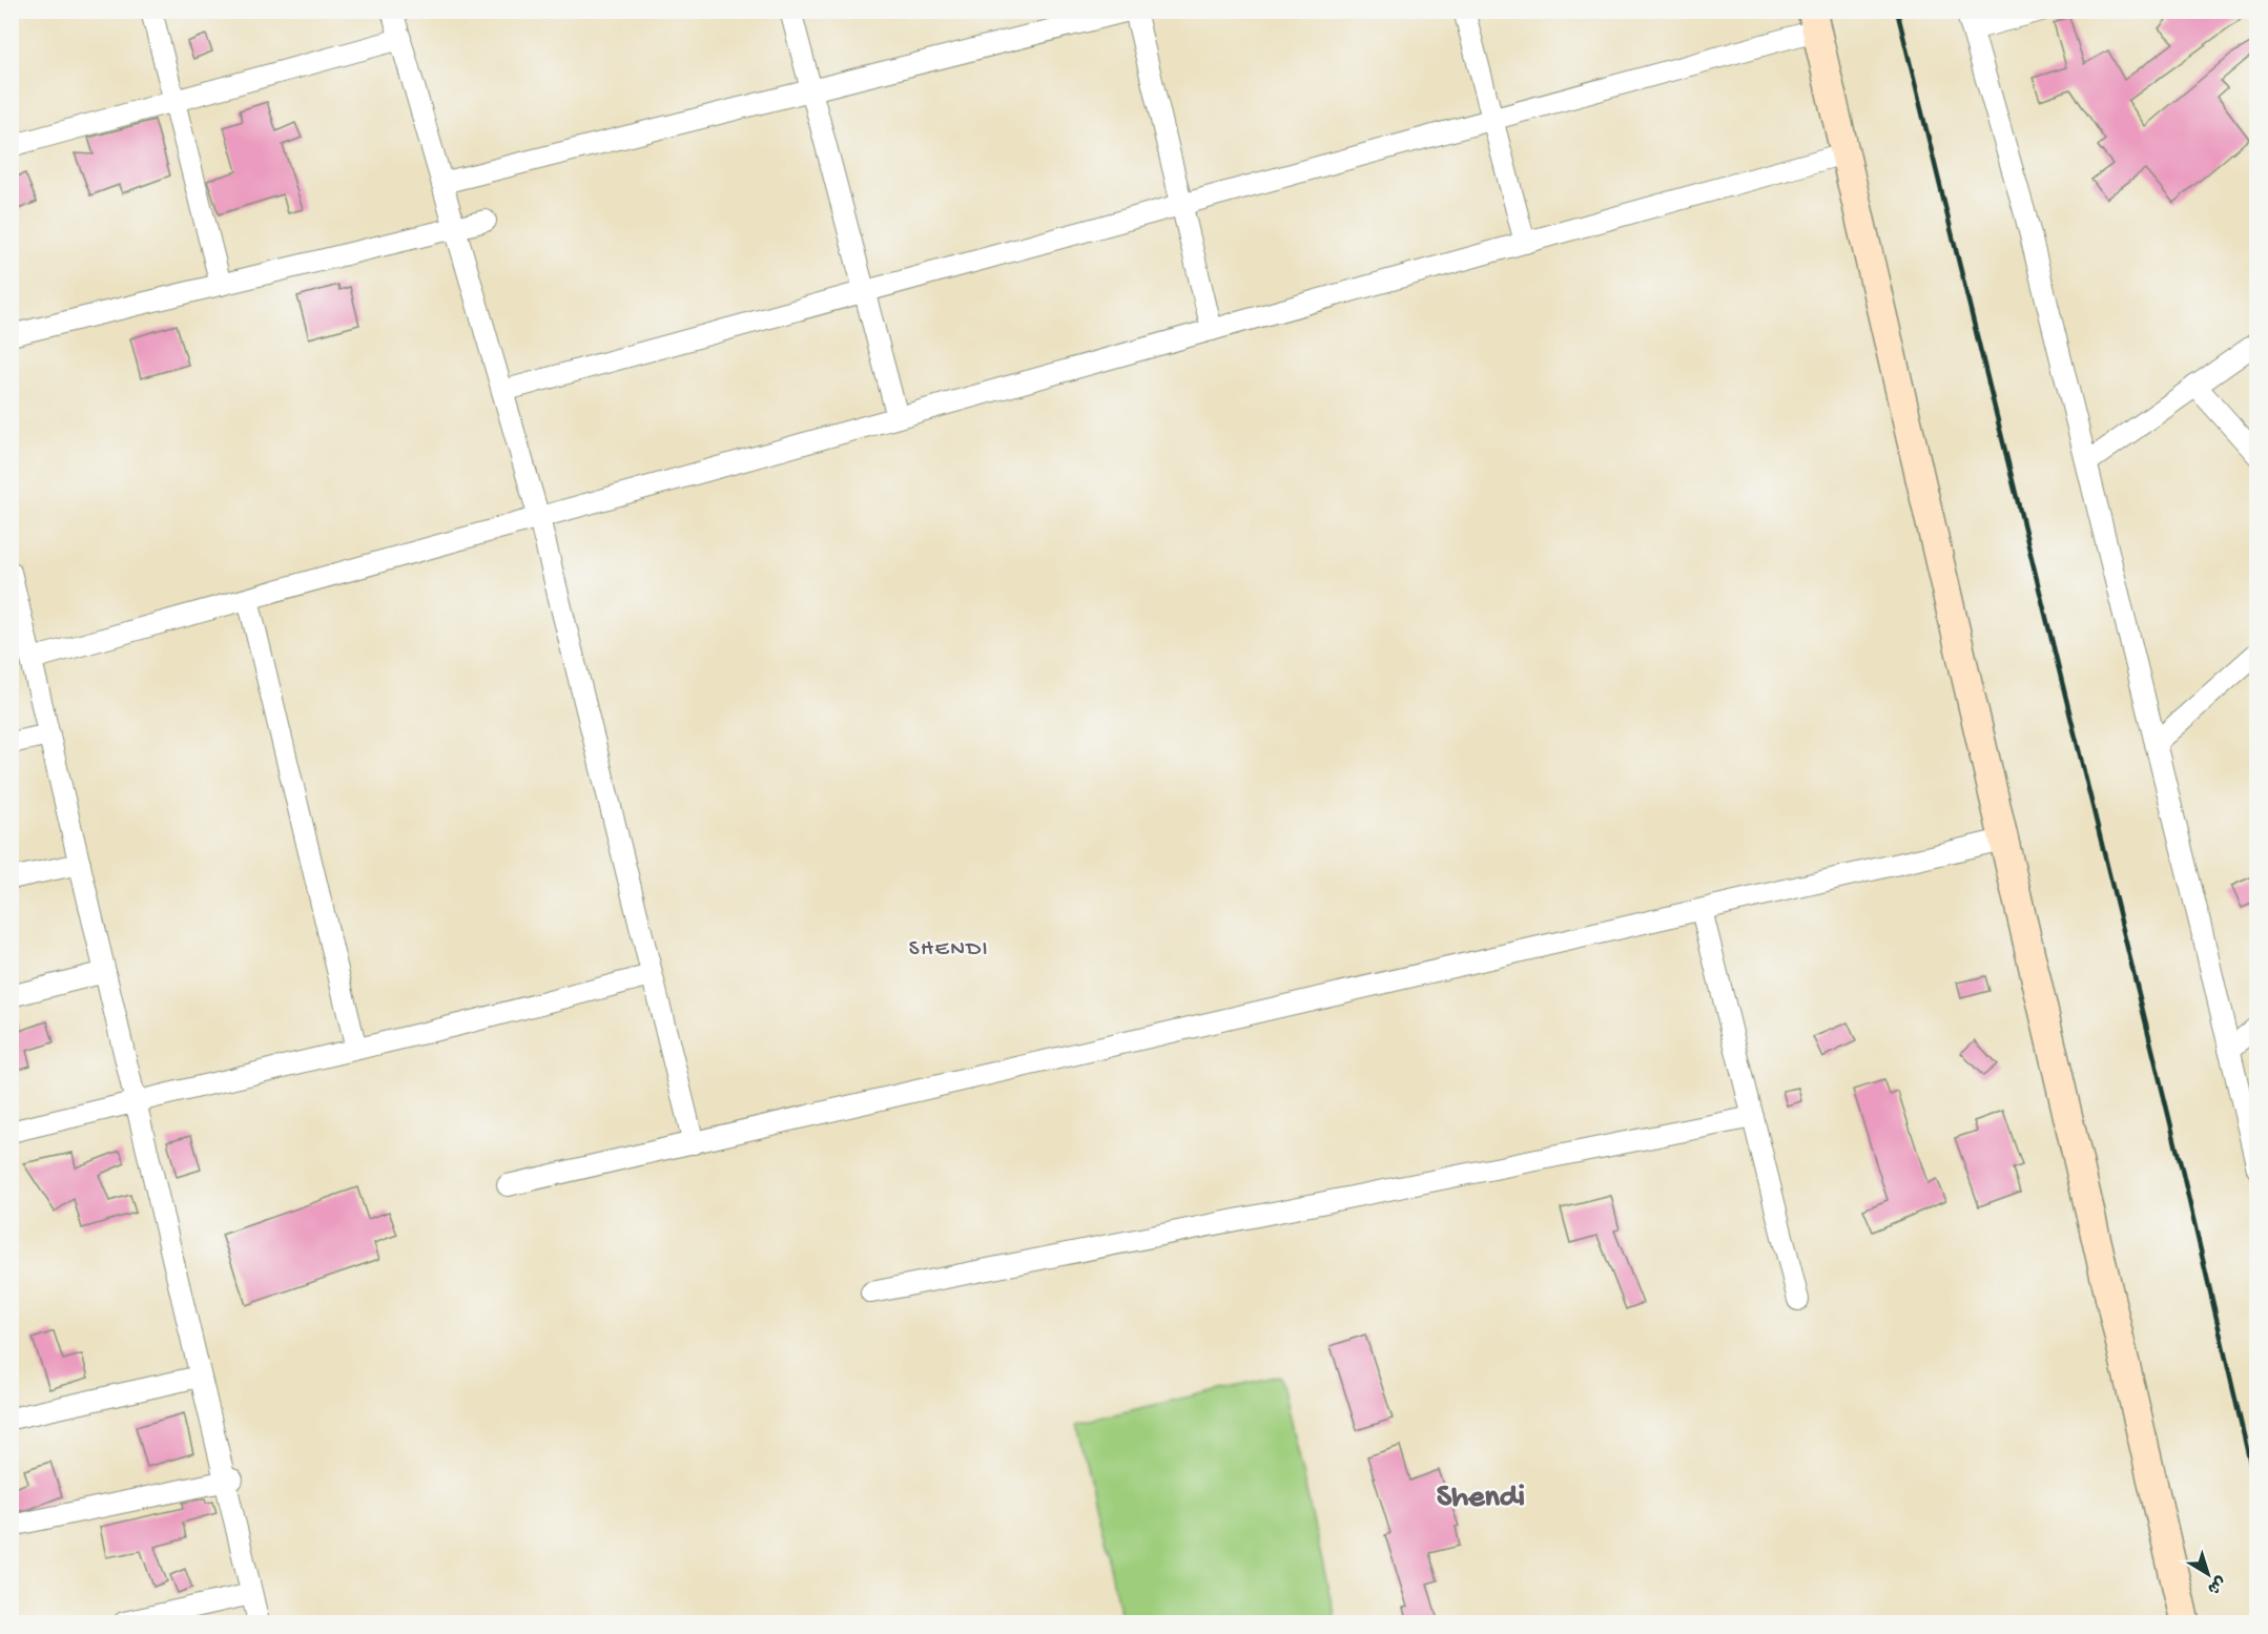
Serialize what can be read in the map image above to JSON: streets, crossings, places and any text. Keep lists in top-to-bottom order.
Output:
{
  "districts": ["SHENDI", "Shendi"],
  "north": "bottom right"
}
